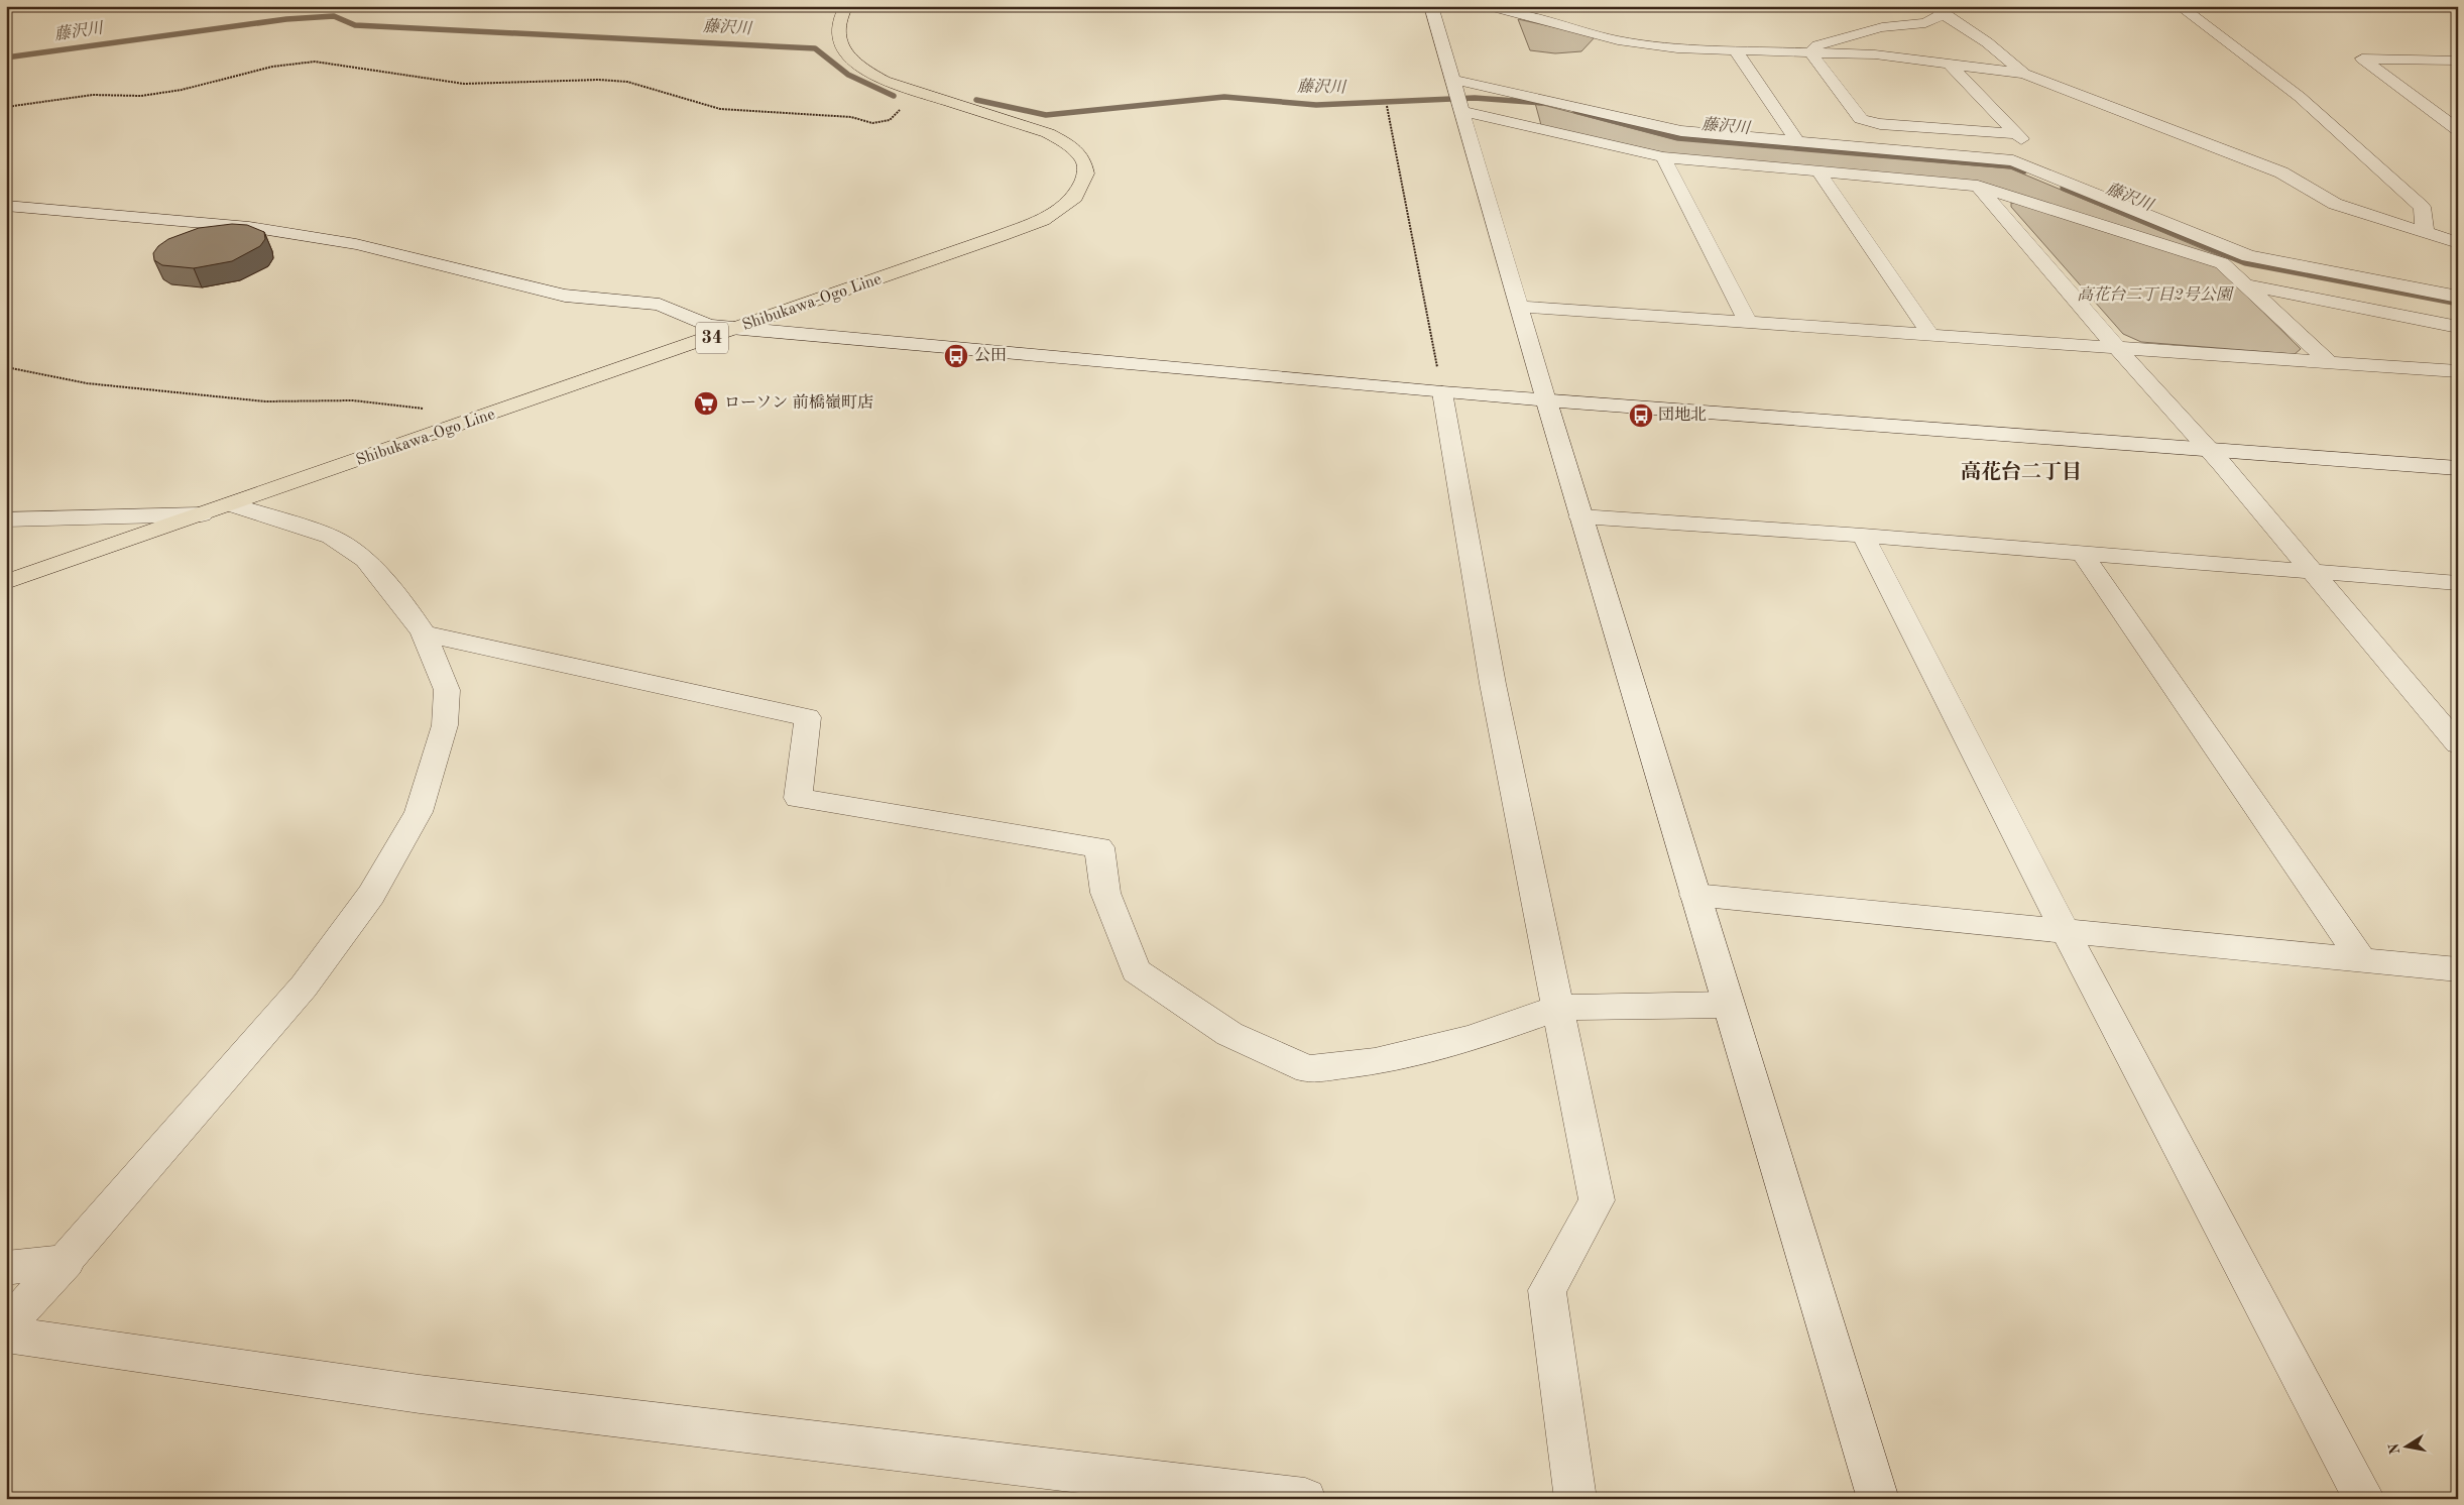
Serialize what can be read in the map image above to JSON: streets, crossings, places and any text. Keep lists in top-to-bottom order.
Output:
{
  "streets": {
    "main road": ["Shibukawa-Ogo Line", "34"]
  },
  "districts": ["高花台二丁目"],
  "water": ["藤沢川"],
  "parks": ["高花台二丁目2号公園"],
  "places": {
    "bus stop": ["公田", "団地北"],
    "supermarket": ["ローソン 前橋嶺町店"]
  },
  "north": "left"
}
